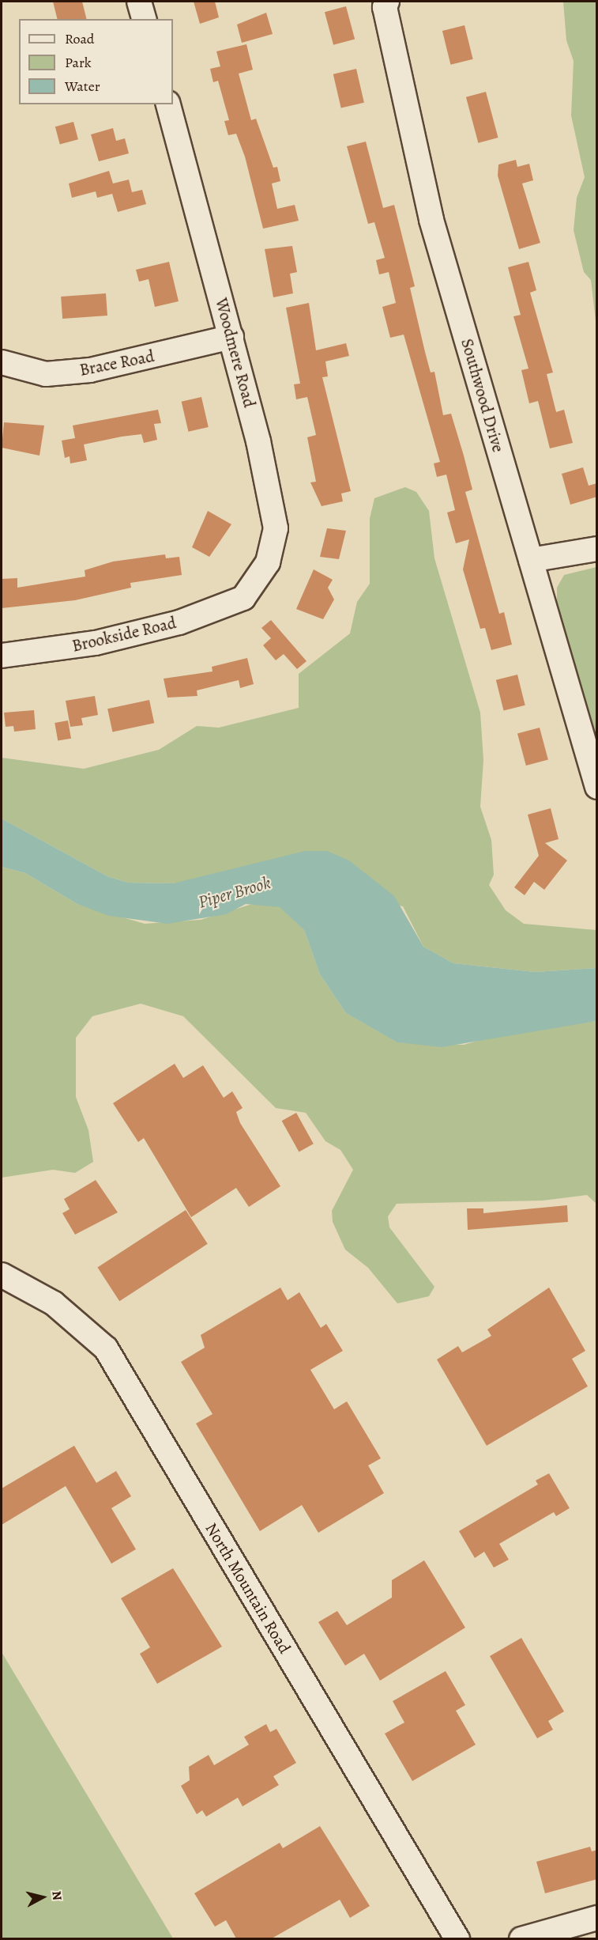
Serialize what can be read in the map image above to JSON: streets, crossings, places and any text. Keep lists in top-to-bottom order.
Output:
{
  "streets": {
    "street": [
      "Woodmere Road",
      "Brace Road",
      "Southwood Drive",
      "Brookside Road",
      "North Mountain Road"
    ]
  },
  "crossings": [
    ["Woodmere Road", "Brace Road"],
    ["Woodmere Road", "Brookside Road"]
  ],
  "water": ["Piper Brook"],
  "legend": ["Road", "Park", "Water"],
  "north": "right"
}
